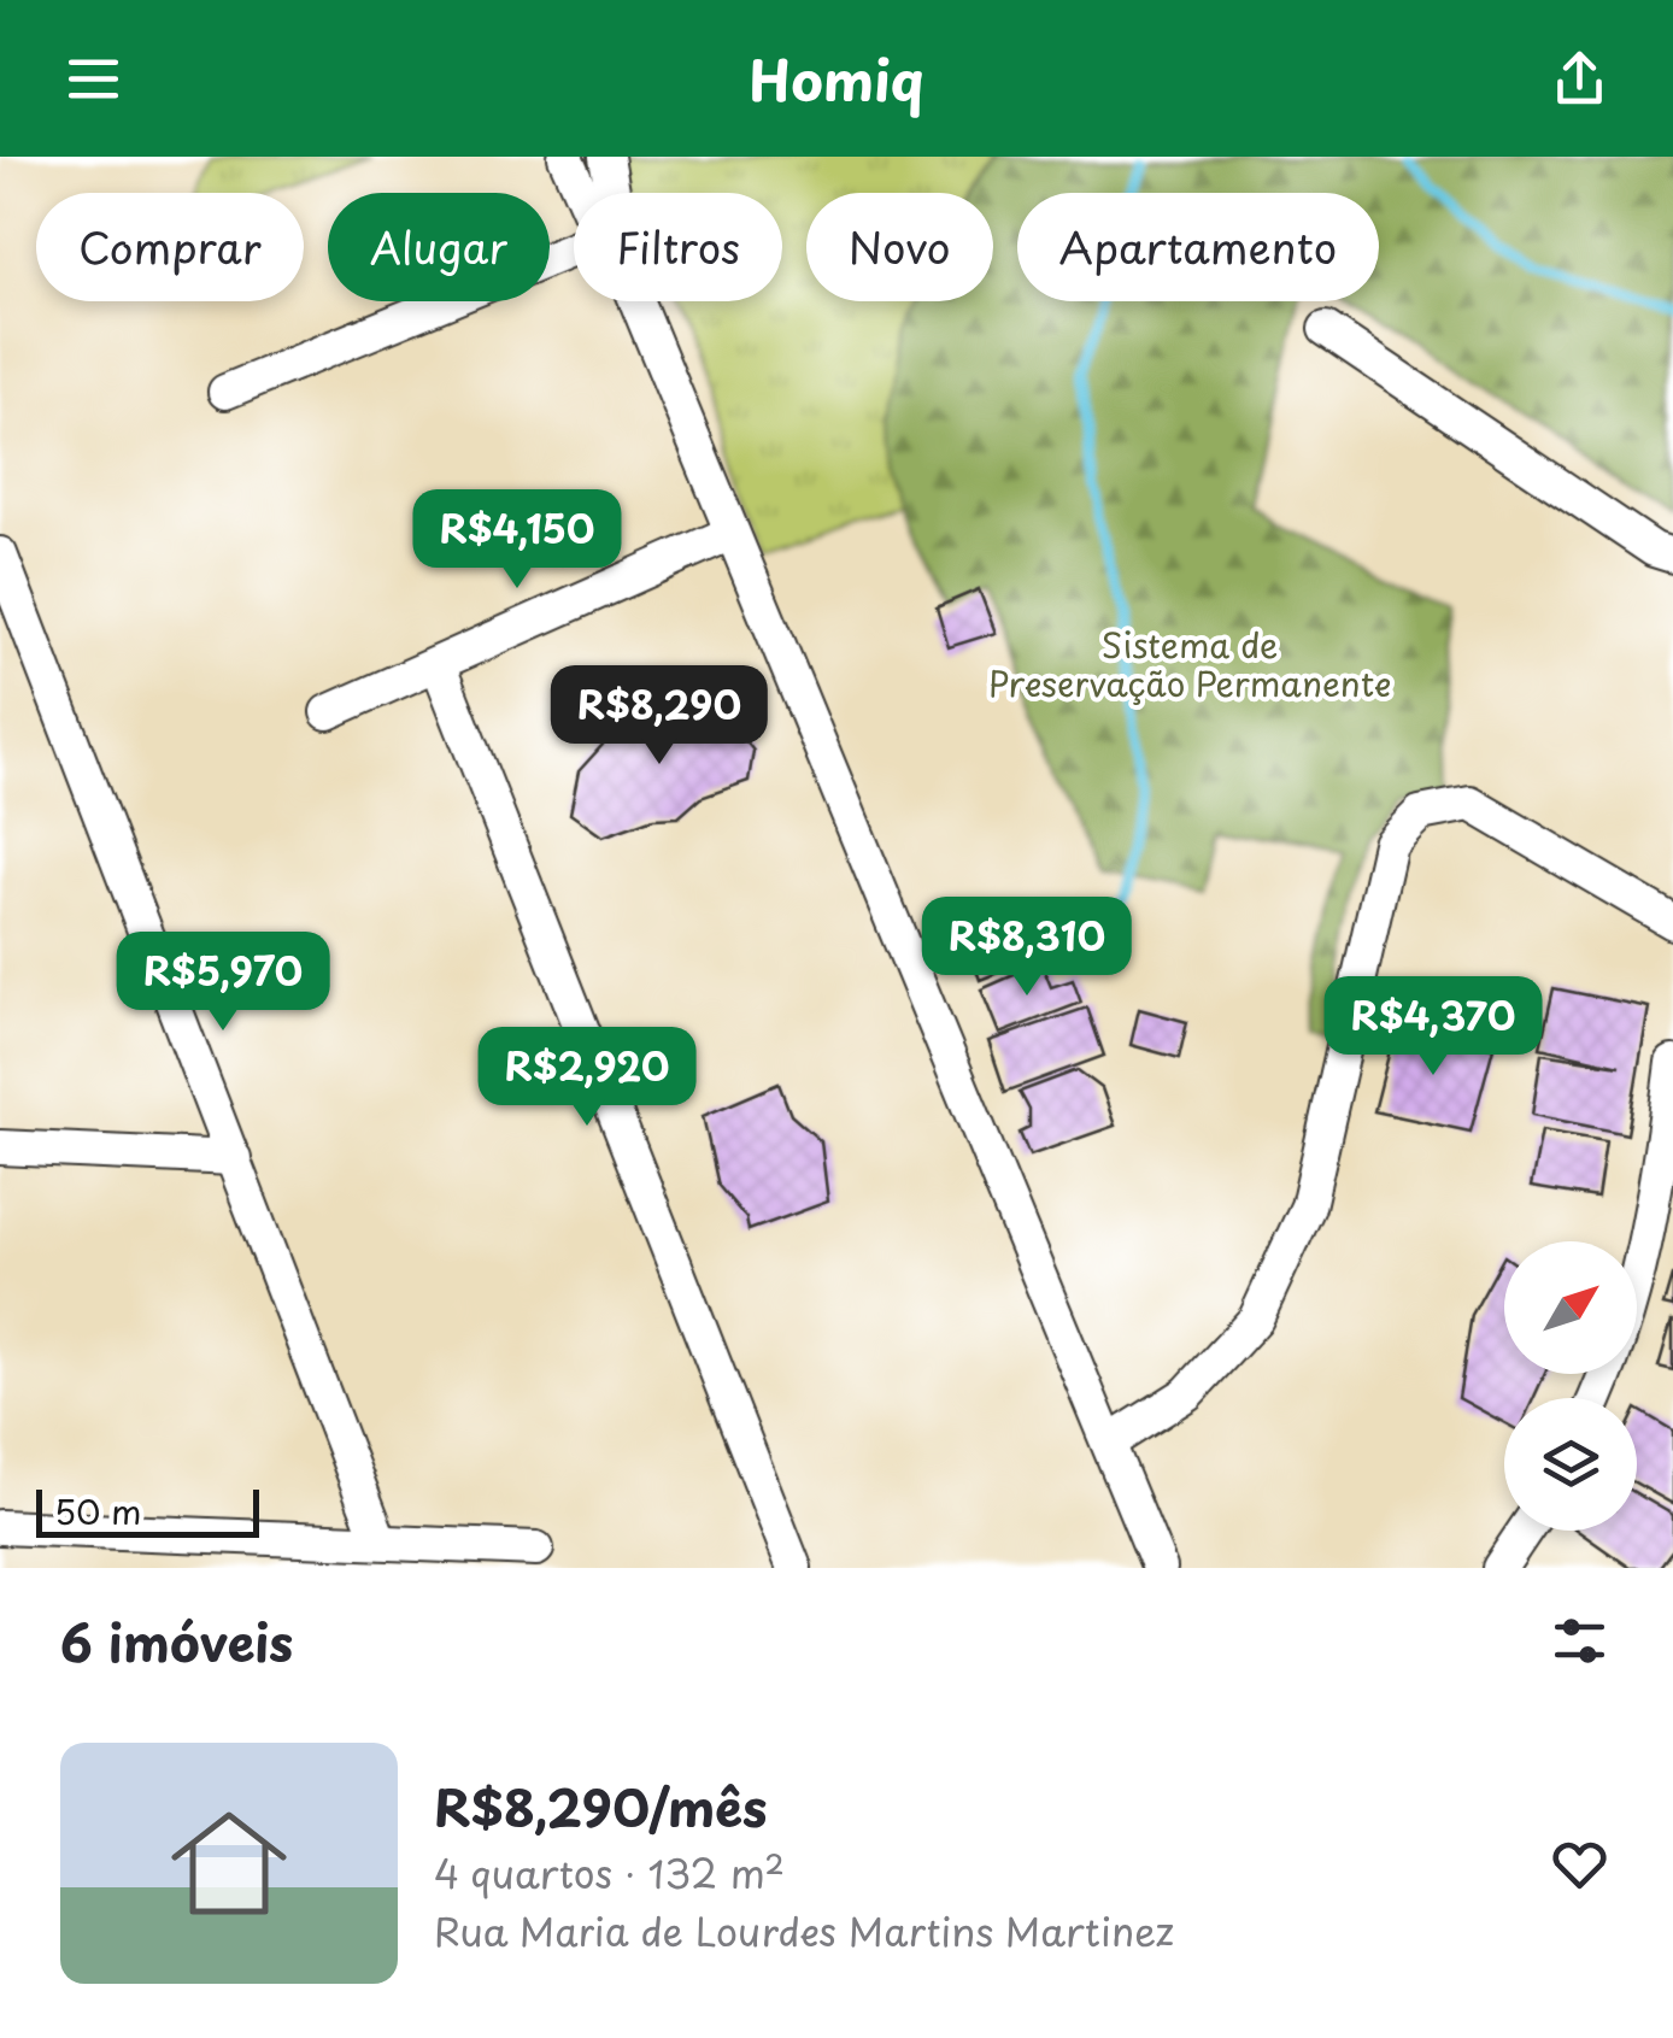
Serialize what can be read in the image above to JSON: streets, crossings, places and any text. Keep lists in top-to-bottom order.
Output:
{
  "parks": ["Sistema de Preservação Permanente"],
  "scale_bar": "50 m",
  "north": "top right",
  "page": {
    "header": "Homiq",
    "chip": [
      "Comprar",
      "Alugar",
      "Filtros",
      "Novo",
      "Apartamento"
    ],
    "price": [
      "R$4,150",
      "R$8,290",
      "R$8,310",
      "R$5,970",
      "R$4,370",
      "R$2,920"
    ],
    "scale": "50 m",
    "heading": "6 imóveis",
    "list": [
      {
        "name": "R$8,290/mês",
        "note": "4 quartos · 132 m² · Rua Maria de Lourdes Martins Martinez"
      }
    ]
  }
}
